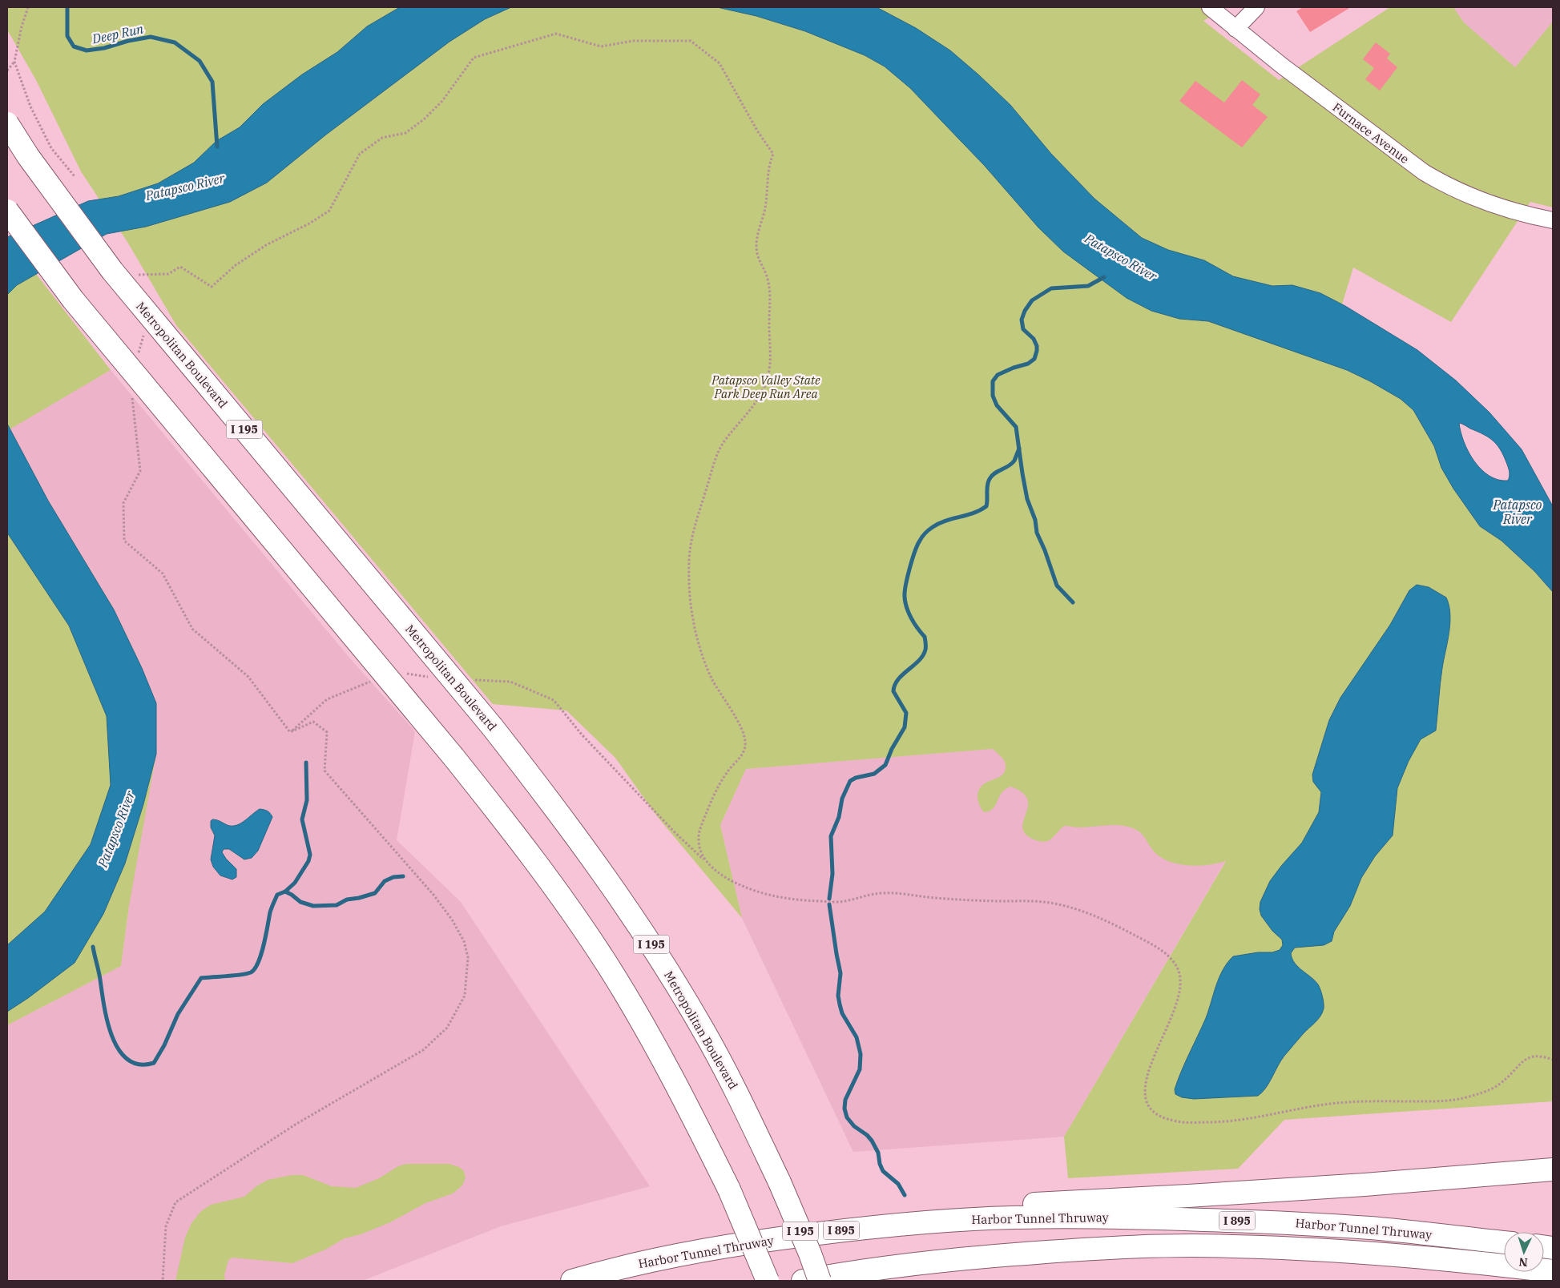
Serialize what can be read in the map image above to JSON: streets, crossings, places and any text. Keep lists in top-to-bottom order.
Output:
{
  "streets": {
    "highway": [
      "Metropolitan Boulevard",
      "I 195",
      "Harbor Tunnel Thruway",
      "I 895"
    ],
    "street": ["Furnace Avenue"]
  },
  "water": ["Deep Run", "Patapsco River"],
  "parks": ["Patapsco Valley State Park Deep Run Area"],
  "north": "bottom"
}
